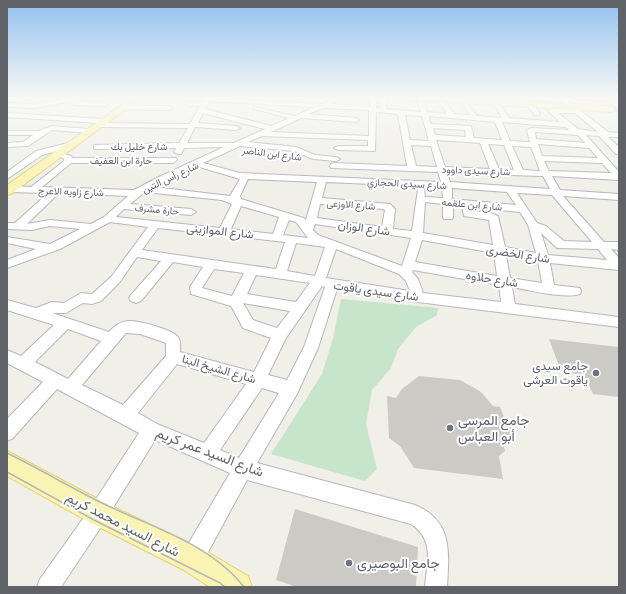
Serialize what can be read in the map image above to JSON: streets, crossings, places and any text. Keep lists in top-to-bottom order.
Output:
{
  "streets": {
    "main road": ["شارع السيد محمد كريم"],
    "street": [
      "شارع خليل بك",
      "شارع ابن الناصر",
      "حارة ابن العفيف",
      "شارع سيدى داوود",
      "شارع رأس التين",
      "شارع سيدى الحجازي",
      "شارع زاويه الاعرج",
      "شارع الاوزعى",
      "شارع ابن علقمه",
      "حارة مشرف",
      "شارع الوزان",
      "شارع الموازينى",
      "شارع الخضرى",
      "شارع حلاوه",
      "شارع سيدى ياقوت",
      "شارع الشيخ البنا",
      "شارع السيد عمر كريم"
    ]
  },
  "crossings": [
    ["شارع خليل بك", "شارع ابن الناصر"],
    ["شارع خليل بك", "شارع رأس التين"],
    ["شارع ابن الناصر", "شارع سيدى داوود"],
    ["شارع ابن الناصر", "شارع رأس التين"],
    ["شارع رأس التين", "شارع سيدى الحجازي"],
    ["شارع رأس التين", "شارع زاويه الاعرج"],
    ["شارع رأس التين", "حارة مشرف"],
    ["شارع رأس التين", "شارع الموازينى"],
    ["شارع زاويه الاعرج", "شارع الموازينى"],
    ["شارع زاويه الاعرج", "شارع حلاوه"],
    ["شارع الاوزعى", "شارع الوزان"],
    ["شارع الوزان", "شارع الخضرى"],
    ["شارع الموازينى", "شارع حلاوه"]
  ],
  "places": ["جامع سيدى ياقوت العرشى", "جامع المرسى أبو العباس", "جامع البوصيرى"]
}
